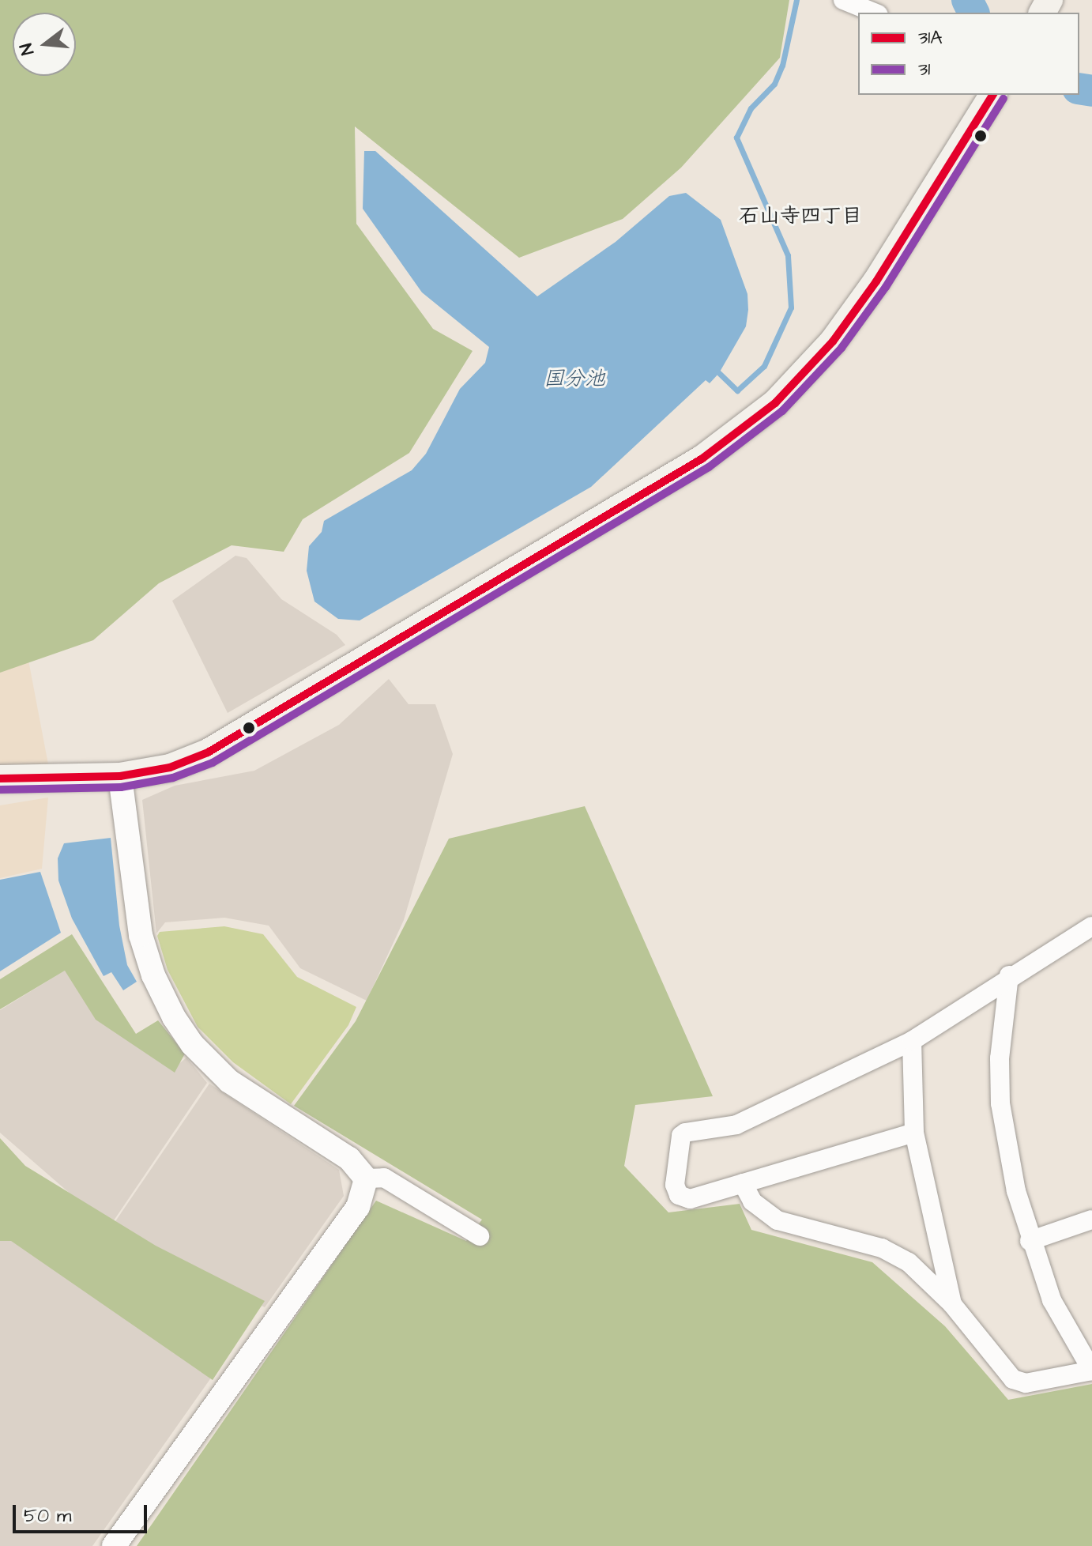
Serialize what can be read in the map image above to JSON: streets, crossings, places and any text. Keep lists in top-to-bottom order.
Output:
{
  "districts": ["石山寺四丁目"],
  "water": ["国分池"],
  "lines": ["transit line 31A", "transit line 31"],
  "legend": ["31A", "31"],
  "scale_bar": "50 m",
  "north": "left"
}
